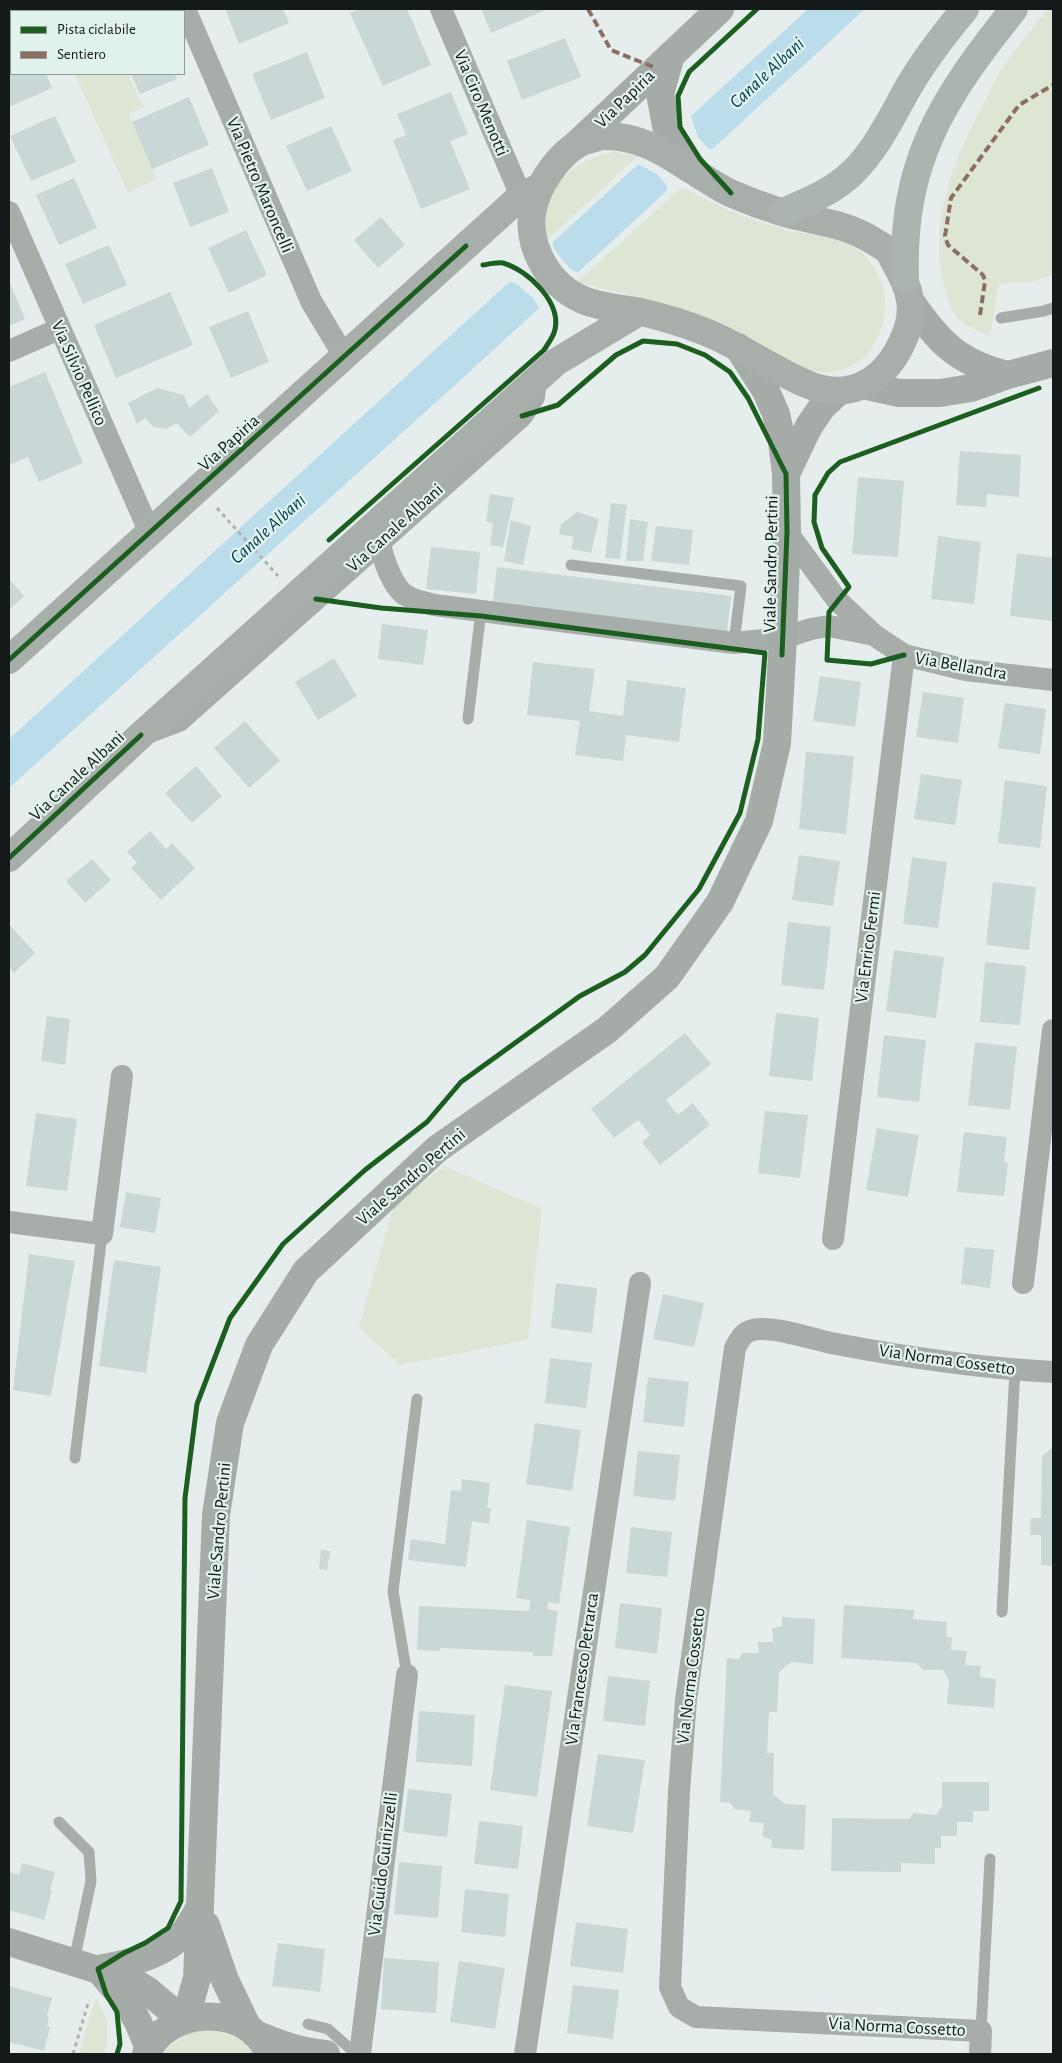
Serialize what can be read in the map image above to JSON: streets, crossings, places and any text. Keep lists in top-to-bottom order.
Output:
{
  "streets": {
    "main road": ["Via Papiria", "Via Canale Albani", "Viale Sandro Pertini"],
    "street": [
      "Via Ciro Menotti",
      "Via Pietro Maroncelli",
      "Via Silvio Pellico",
      "Via Bellandra",
      "Via Enrico Fermi",
      "Via Norma Cossetto",
      "Via Francesco Petrarca",
      "Via Guido Guinizzelli"
    ]
  },
  "crossings": [
    ["Via Papiria", "Via Ciro Menotti"],
    ["Via Papiria", "Via Pietro Maroncelli"],
    ["Via Papiria", "Via Silvio Pellico"],
    ["Via Canale Albani", "Via Bellandra"],
    ["Viale Sandro Pertini", "Via Bellandra"],
    ["Via Bellandra", "Via Enrico Fermi"]
  ],
  "water": ["Canale Albani"],
  "legend": ["Pista ciclabile", "Sentiero"]
}
